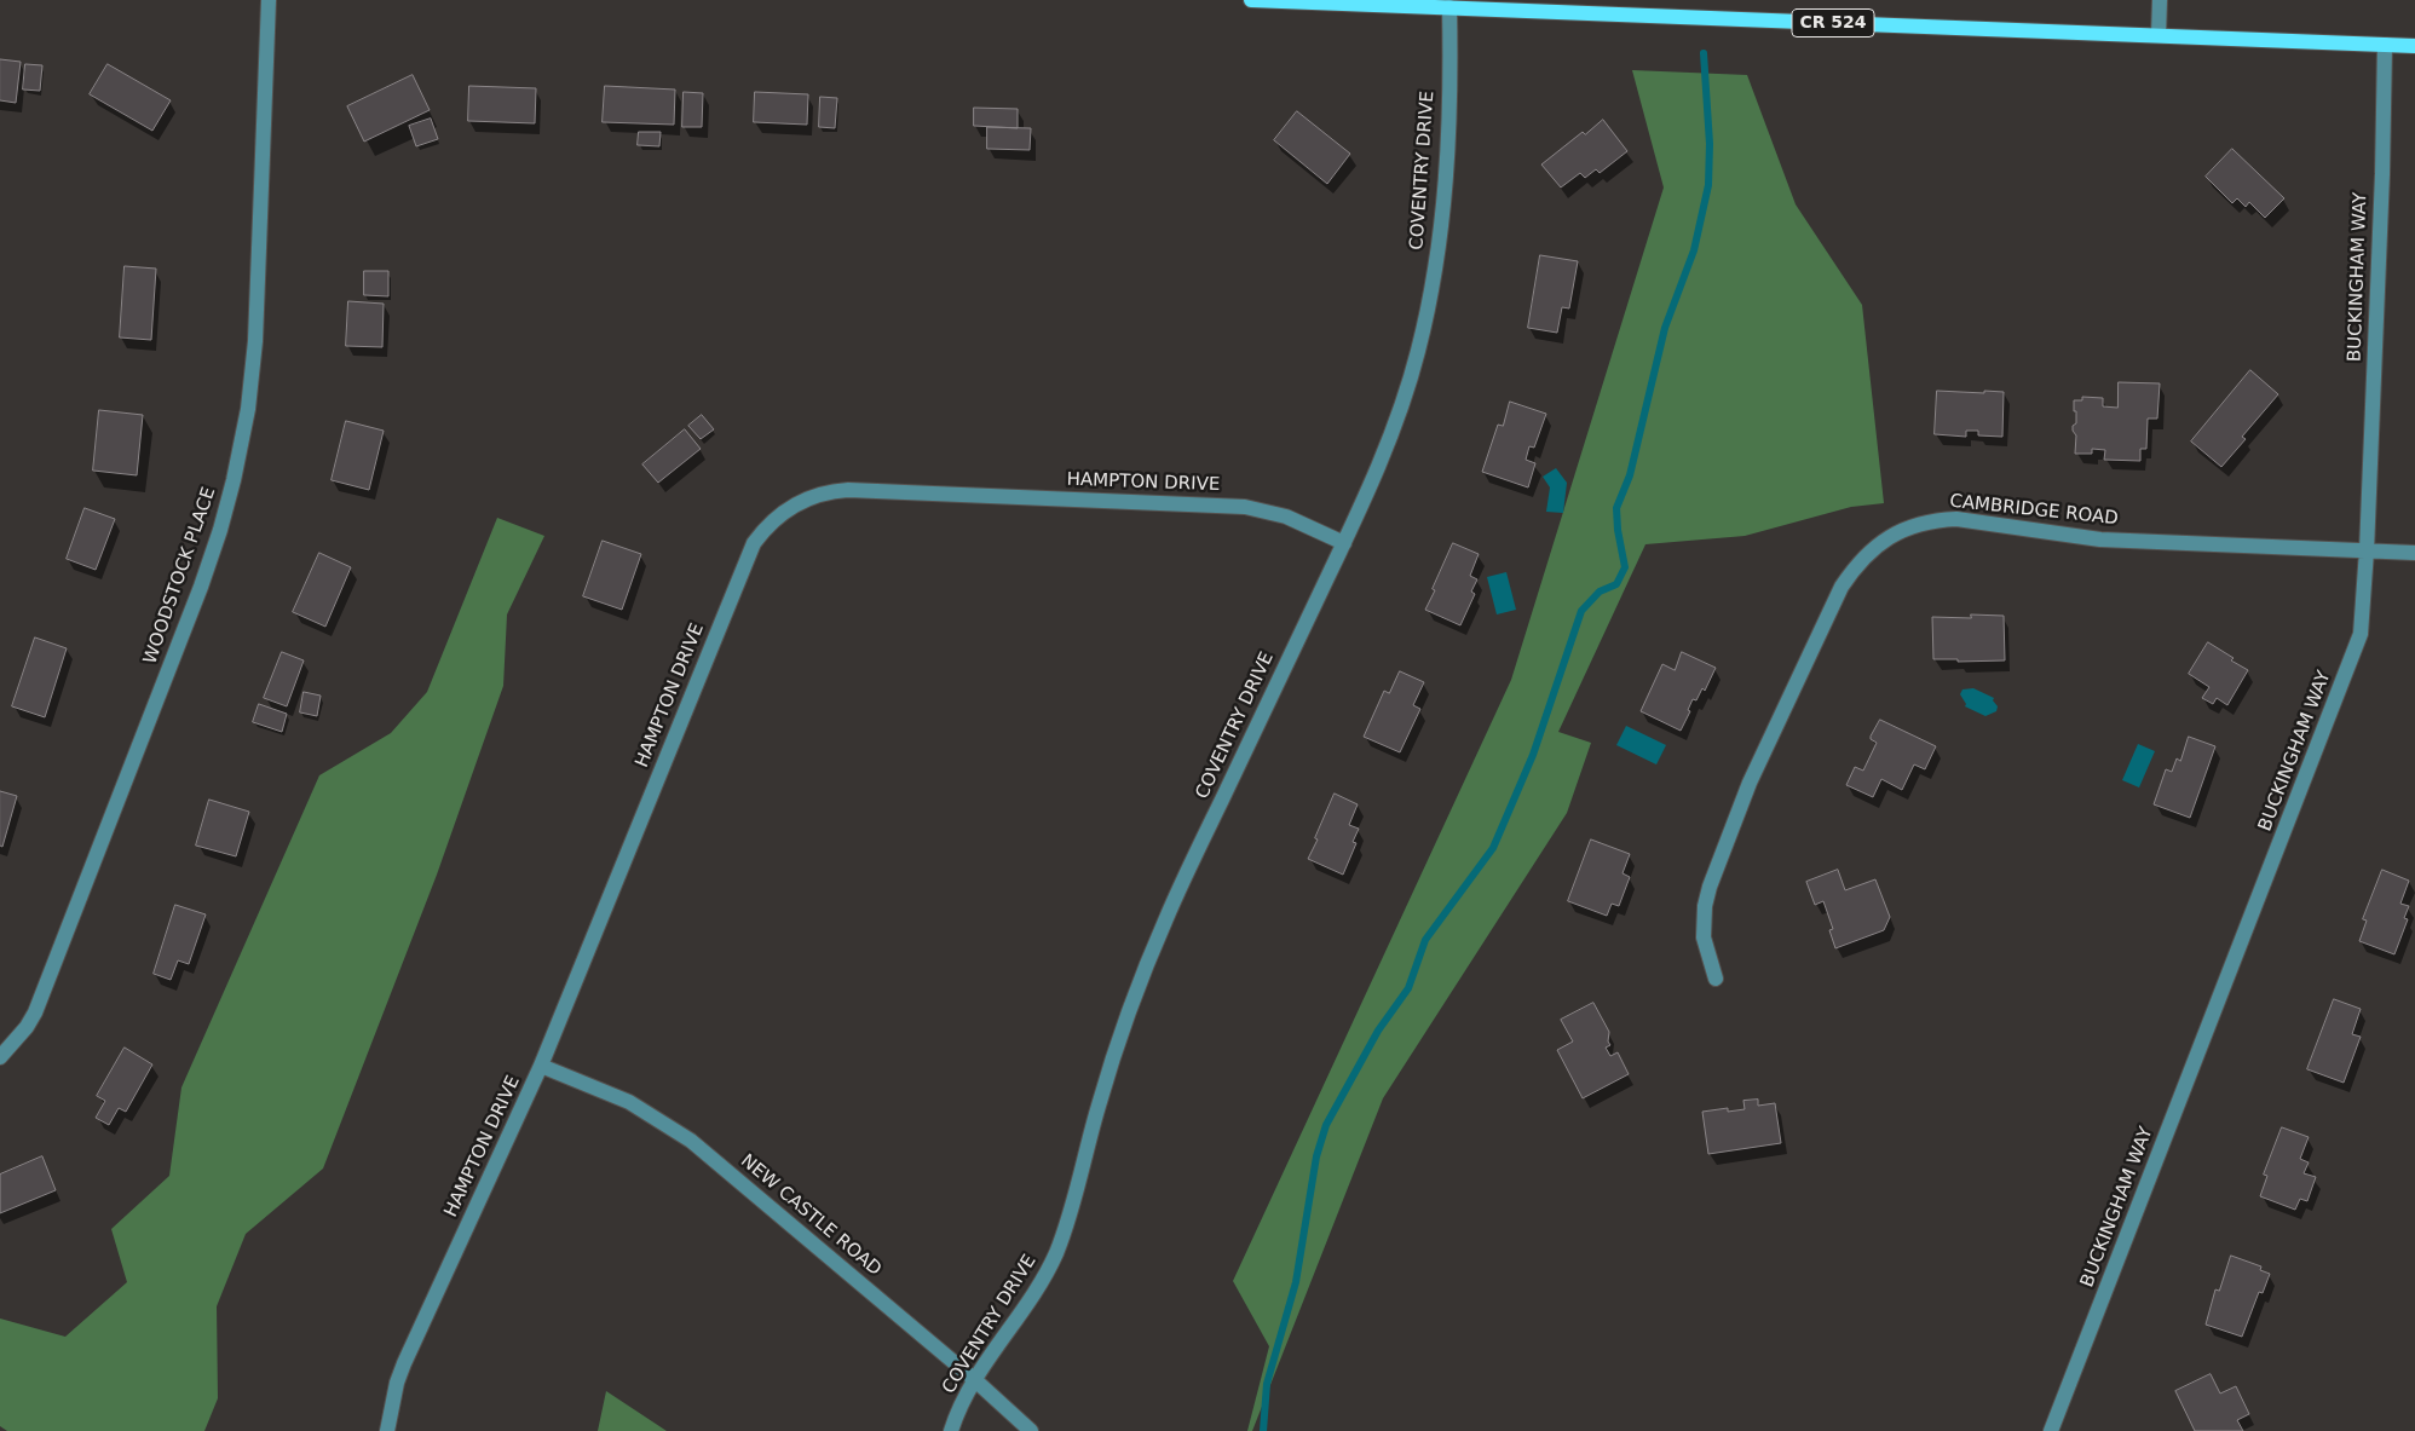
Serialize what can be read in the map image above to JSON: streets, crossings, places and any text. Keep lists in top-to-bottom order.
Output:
{
  "streets": {
    "main road": ["CR 524"],
    "street": [
      "COVENTRY DRIVE",
      "BUCKINGHAM WAY",
      "HAMPTON DRIVE",
      "CAMBRIDGE ROAD",
      "WOODSTOCK PLACE",
      "NEW CASTLE ROAD"
    ]
  },
  "crossings": [
    ["CR 524", "COVENTRY DRIVE"],
    ["CR 524", "BUCKINGHAM WAY"],
    ["COVENTRY DRIVE", "HAMPTON DRIVE"],
    ["COVENTRY DRIVE", "NEW CASTLE ROAD"],
    ["BUCKINGHAM WAY", "CAMBRIDGE ROAD"],
    ["HAMPTON DRIVE", "NEW CASTLE ROAD"]
  ]
}
